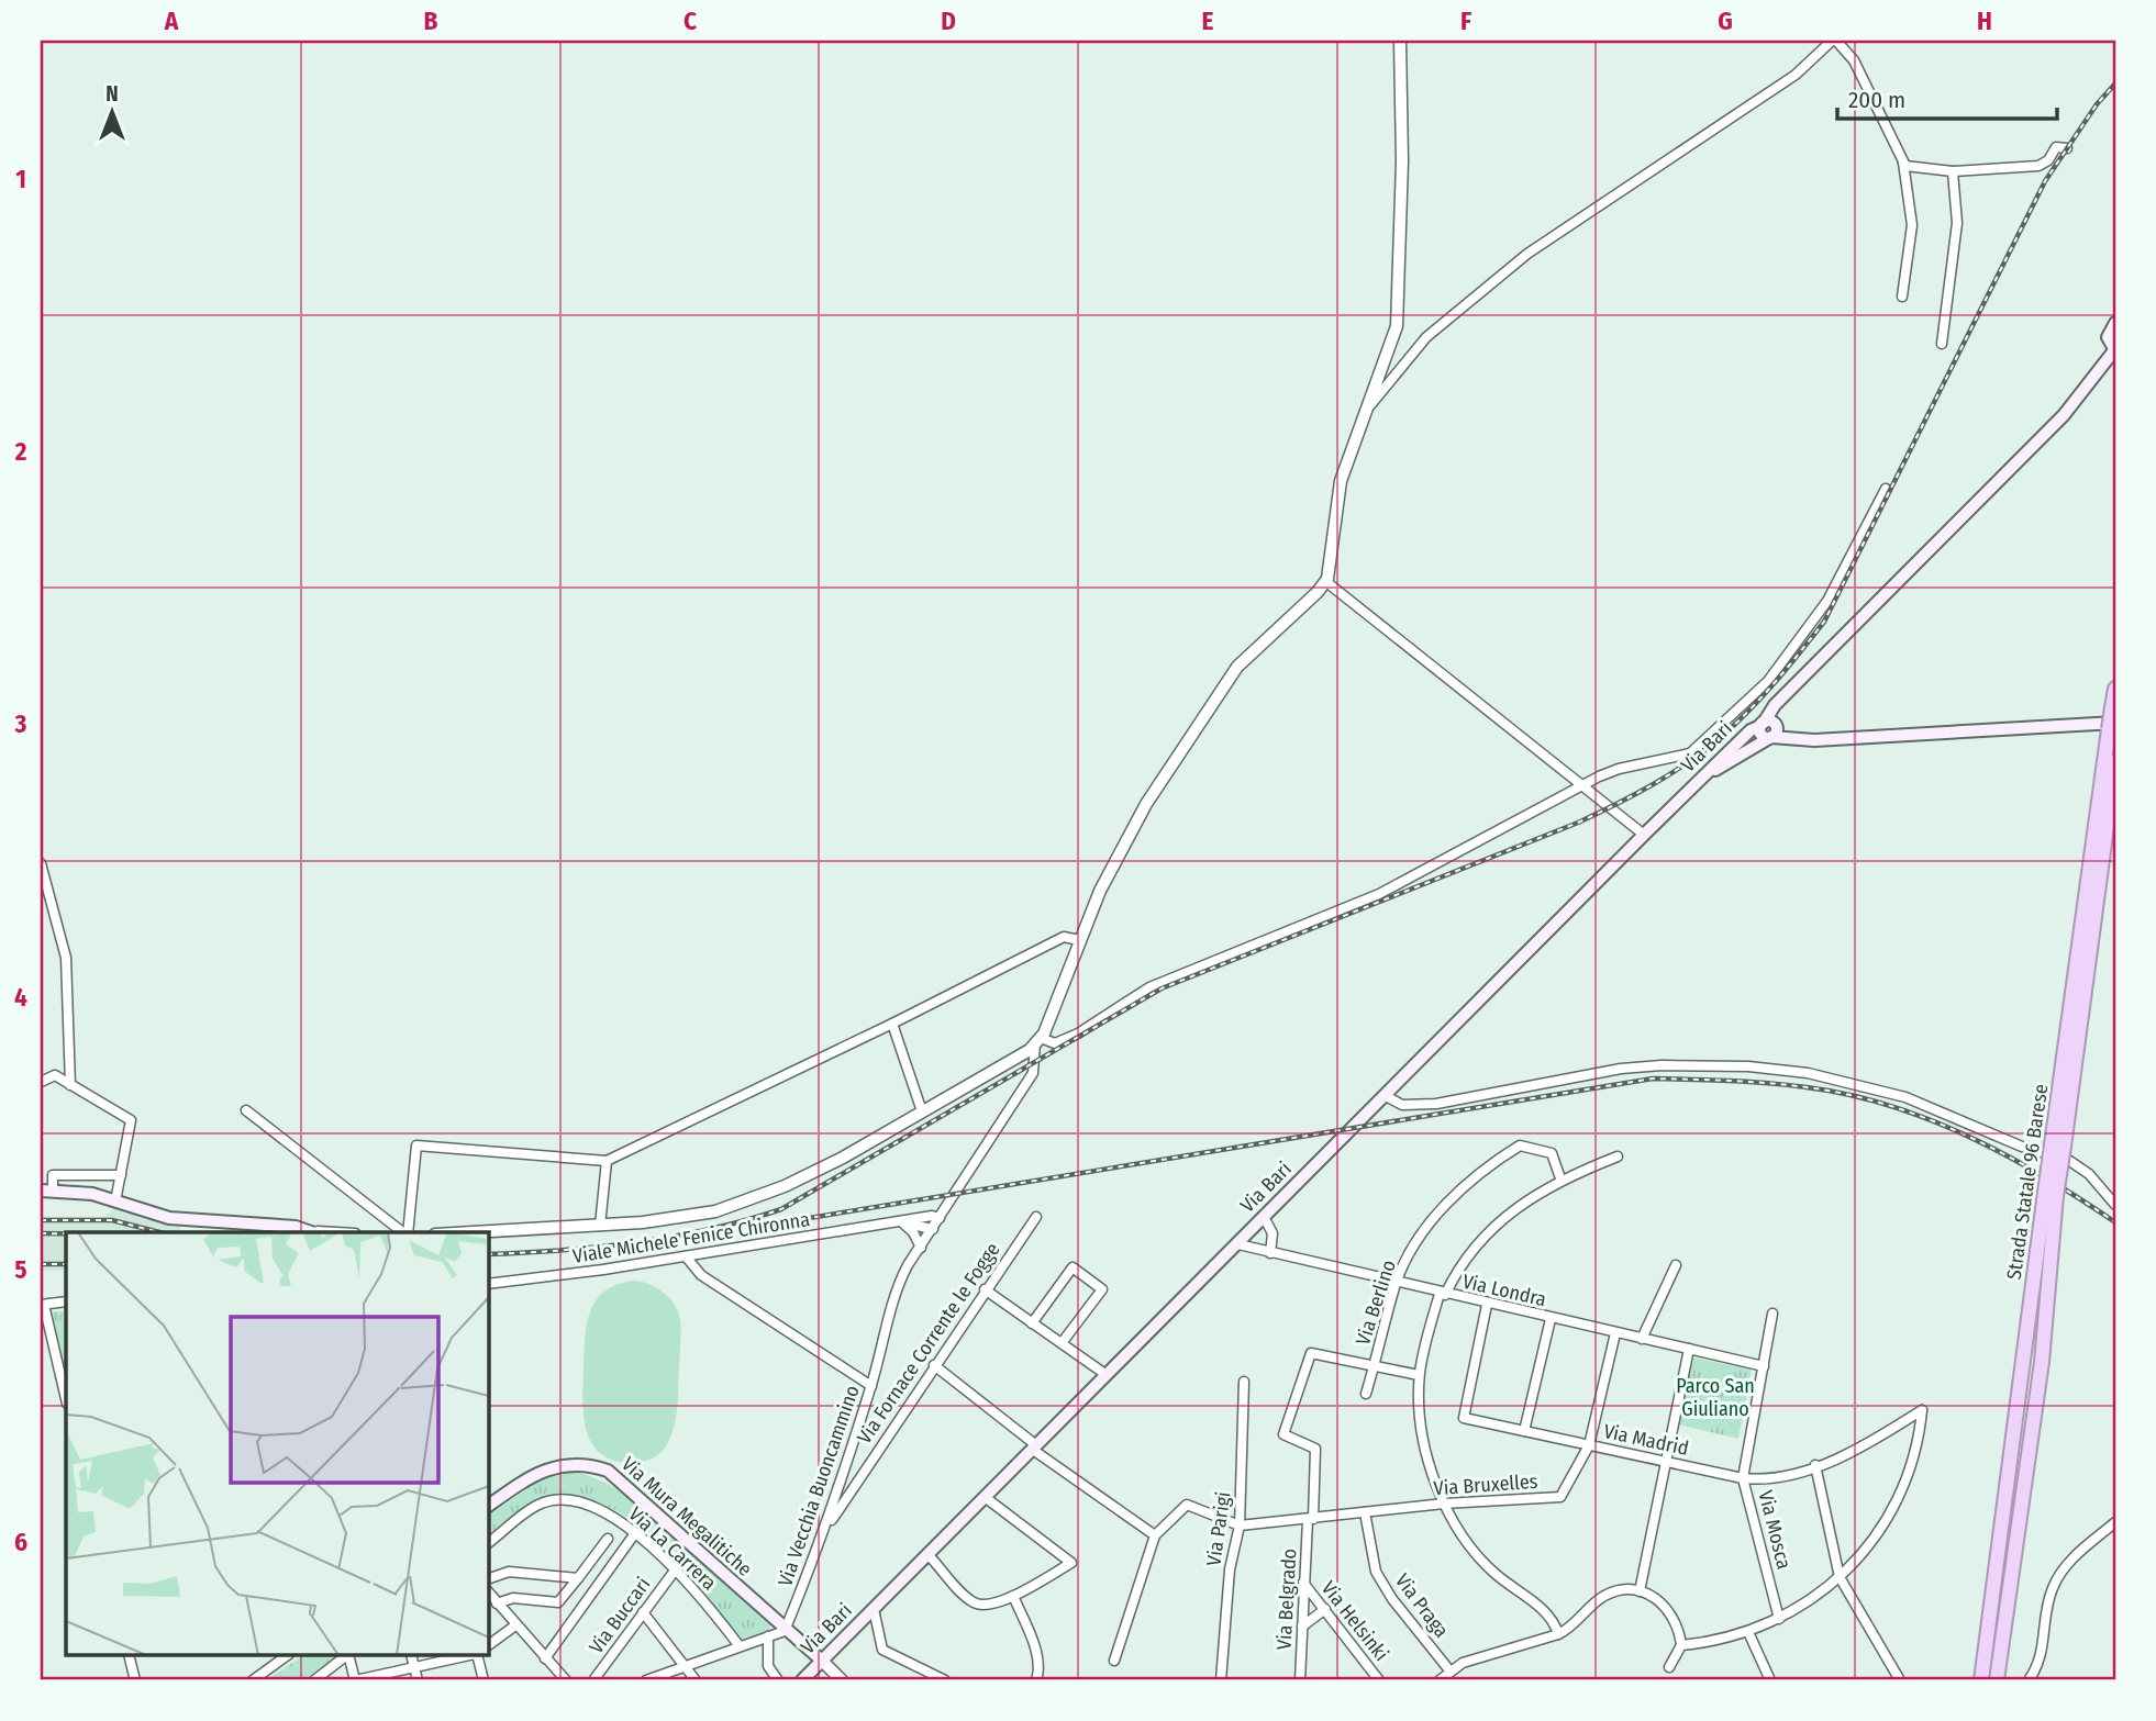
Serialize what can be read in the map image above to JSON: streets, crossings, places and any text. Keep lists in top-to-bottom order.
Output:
{
  "streets": {
    "highway": ["Strada Statale 96 Barese"],
    "main road": ["Via Bari", "Via Mura Megalitiche"],
    "street": [
      "Viale Michele Fenice Chironna",
      "Via Londra",
      "Via Berlino",
      "Via Fornace Corrente le Fogge",
      "Via Madrid",
      "Via Bruxelles",
      "Via Vecchia Buoncammino",
      "Via Parigi",
      "Via Mosca",
      "Via La Carrera",
      "Via Belgrado",
      "Via Praga",
      "Via Buccari",
      "Via Helsinki"
    ]
  },
  "crossings": [
    ["Via Bari", "Via Londra"],
    ["Via Bari", "Via Mura Megalitiche"],
    ["Viale Michele Fenice Chironna", "Via Vecchia Buoncammino"],
    ["Via Londra", "Via Berlino"],
    ["Via Londra", "Via Madrid"],
    ["Via Londra", "Via Bruxelles"],
    ["Via Londra", "Via Mosca"],
    ["Via Berlino", "Via Belgrado"],
    ["Via Fornace Corrente le Fogge", "Via Vecchia Buoncammino"],
    ["Via Madrid", "Via Bruxelles"],
    ["Via Madrid", "Via Mosca"],
    ["Via Bruxelles", "Via Parigi"],
    ["Via Bruxelles", "Via Belgrado"],
    ["Via Bruxelles", "Via Praga"],
    ["Via Vecchia Buoncammino", "Via Mura Megalitiche"],
    ["Via La Carrera", "Via Buccari"],
    ["Via Belgrado", "Via Helsinki"]
  ],
  "parks": ["Parco San Giuliano"],
  "scale_bar": "200 m",
  "north": "top",
  "grid": {
    "columns": [
      "A",
      "B",
      "C",
      "D",
      "E",
      "F",
      "G",
      "H"
    ],
    "rows": [
      "1",
      "2",
      "3",
      "4",
      "5",
      "6"
    ]
  }
}
